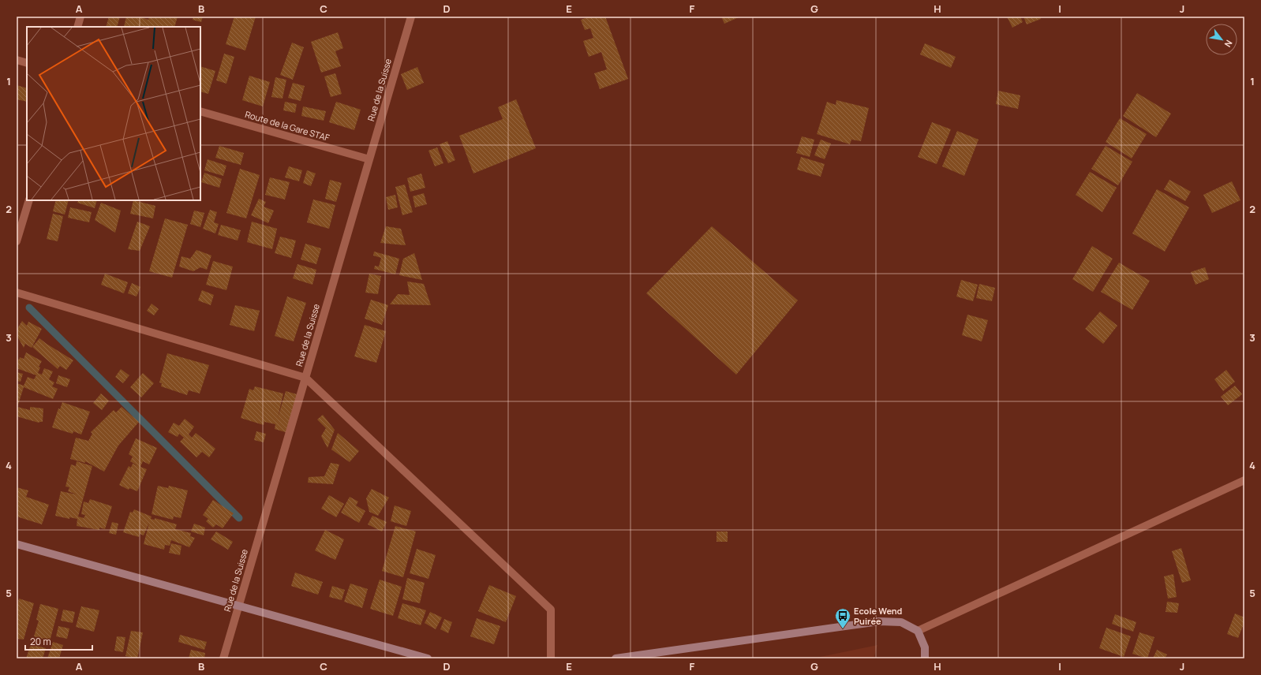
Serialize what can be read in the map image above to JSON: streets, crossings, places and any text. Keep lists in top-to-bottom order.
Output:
{
  "streets": {
    "street": ["Rue de la Suisse", "Route de la Gare STAF"]
  },
  "crossings": [
    ["Rue de la Suisse", "Route de la Gare STAF"]
  ],
  "places": {
    "bus stop": ["Ecole Wend Puirée"]
  },
  "scale_bar": "20 m",
  "north": "bottom right",
  "grid": {
    "columns": [
      "A",
      "B",
      "C",
      "D",
      "E",
      "F",
      "G",
      "H",
      "I",
      "J"
    ],
    "rows": [
      "1",
      "2",
      "3",
      "4",
      "5"
    ]
  }
}
